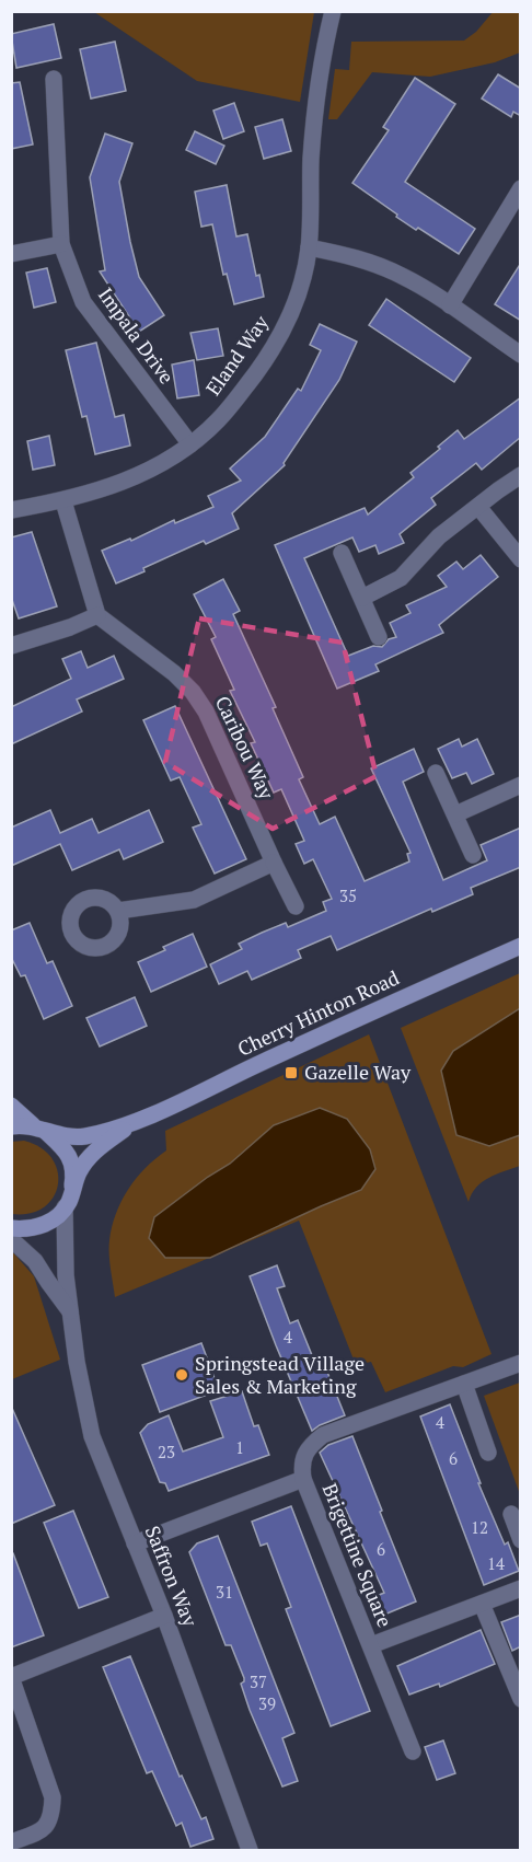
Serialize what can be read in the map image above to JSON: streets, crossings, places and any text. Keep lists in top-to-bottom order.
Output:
{
  "streets": {
    "street": [
      "Impala Drive",
      "Eland Way",
      "Caribou Way",
      "Cherry Hinton Road",
      "Brigettine Square",
      "Saffron Way"
    ]
  },
  "crossings": [
    ["Impala Drive", "Eland Way"],
    ["Brigettine Square", "Saffron Way"]
  ],
  "places": {
    "transit": ["Gazelle Way"],
    "other": ["Springstead Village Sales & Marketing"]
  },
  "house_numbers": [
    "35",
    "4",
    "4",
    "1",
    "23",
    "6",
    "12",
    "6",
    "14",
    "31",
    "37",
    "39"
  ]
}
